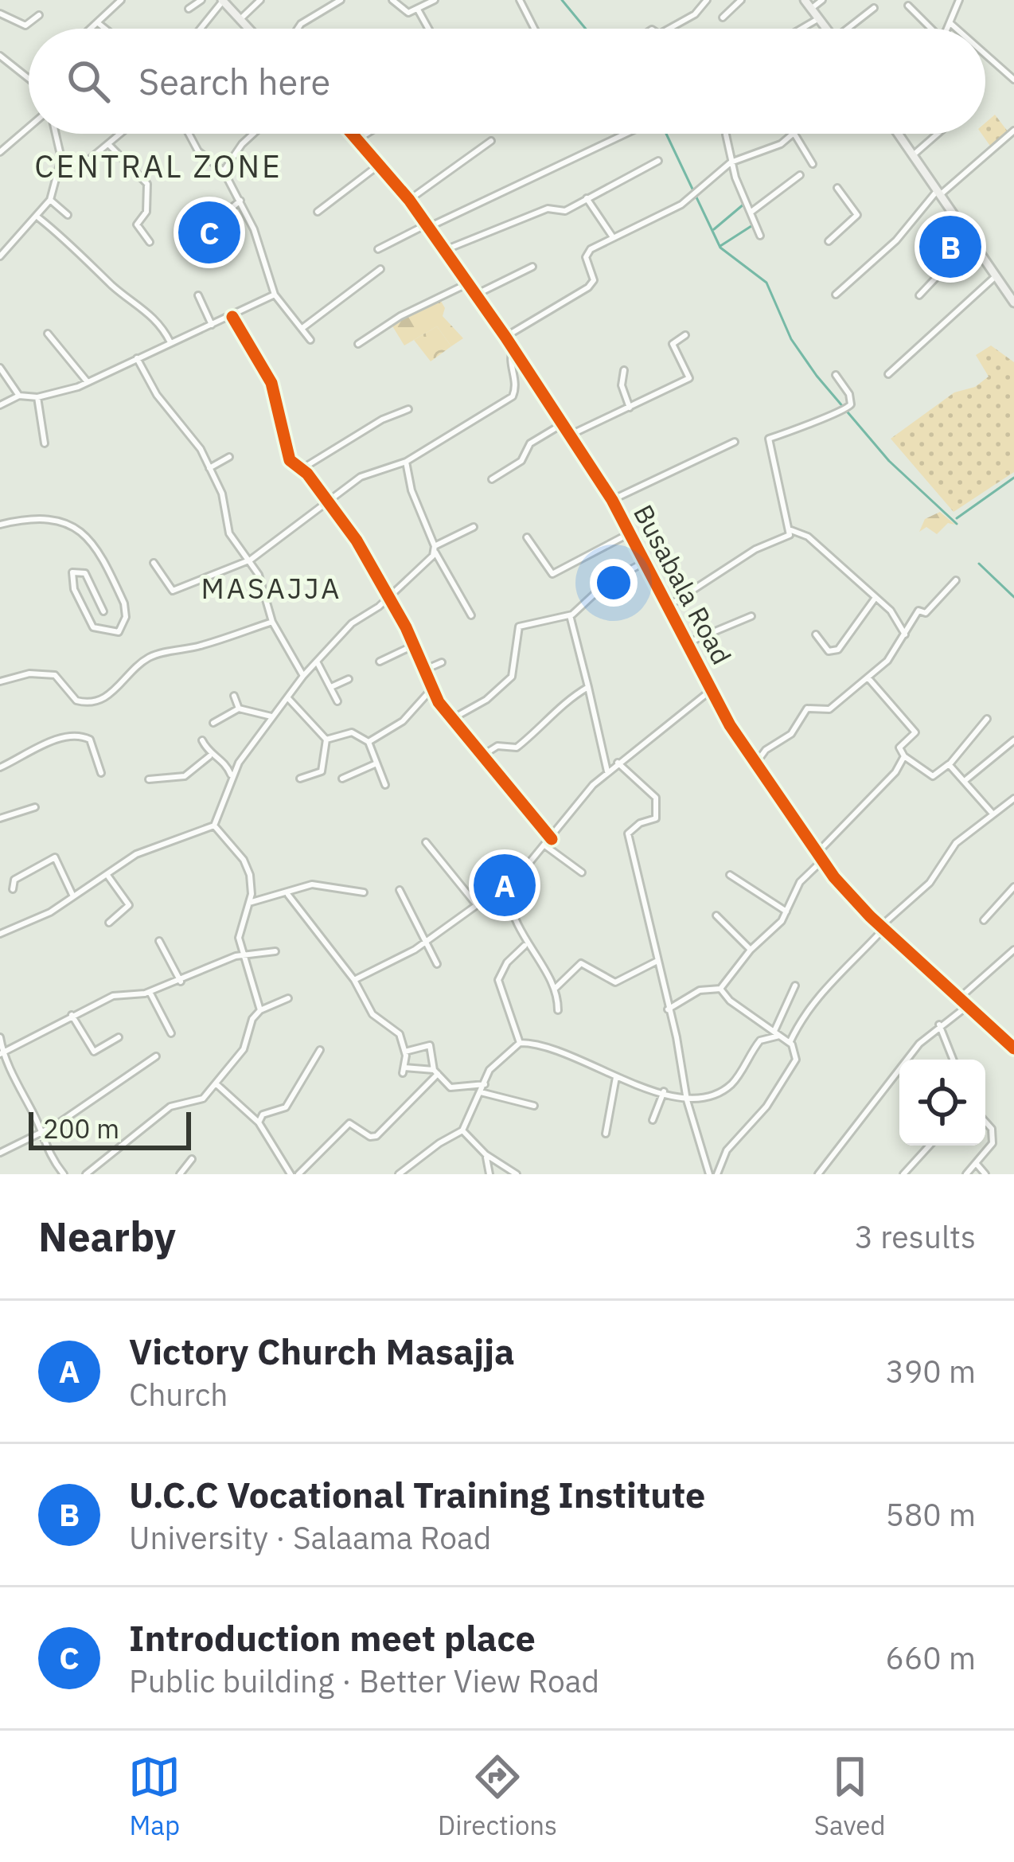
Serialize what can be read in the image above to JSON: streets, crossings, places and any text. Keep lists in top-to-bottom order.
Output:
{
  "streets": {
    "street": ["Busabala Road"]
  },
  "districts": ["CENTRAL ZONE", "MASAJJA"],
  "scale_bar": "200 m",
  "page": {
    "search": "Search here",
    "pins": ["C", "B", "A"],
    "scale": "200 m",
    "heading": ["Nearby", "3 results"],
    "list": [
      {
        "mark": "A",
        "name": "Victory Church Masajja",
        "note": "Church",
        "value": "390 m"
      },
      {
        "mark": "B",
        "name": "U.C.C Vocational Training Institute",
        "note": "University · Salaama Road",
        "value": "580 m"
      },
      {
        "mark": "C",
        "name": "Introduction meet place",
        "note": "Public building · Better View Road",
        "value": "660 m"
      }
    ],
    "nav": ["Map", "Directions", "Saved"]
  }
}
